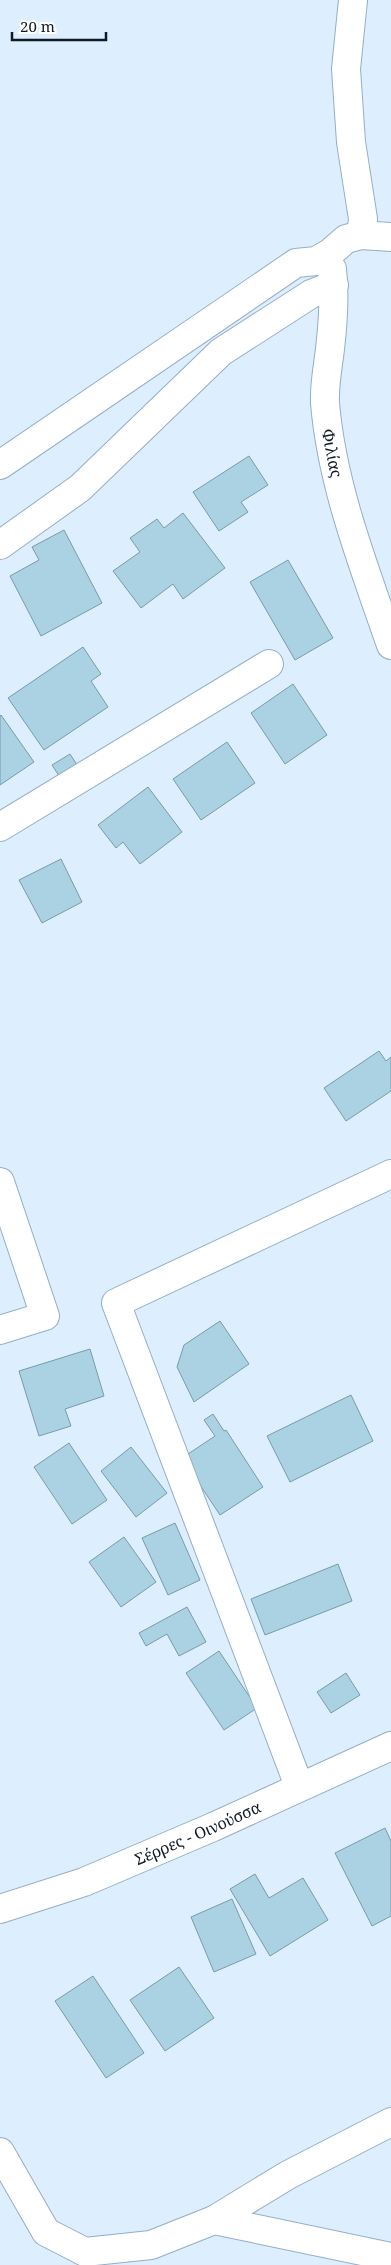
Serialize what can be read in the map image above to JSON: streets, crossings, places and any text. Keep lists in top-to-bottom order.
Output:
{
  "streets": {
    "street": ["Φιλίας", "Σέρρες - Οινούσσα"]
  },
  "scale_bar": "20 m"
}
